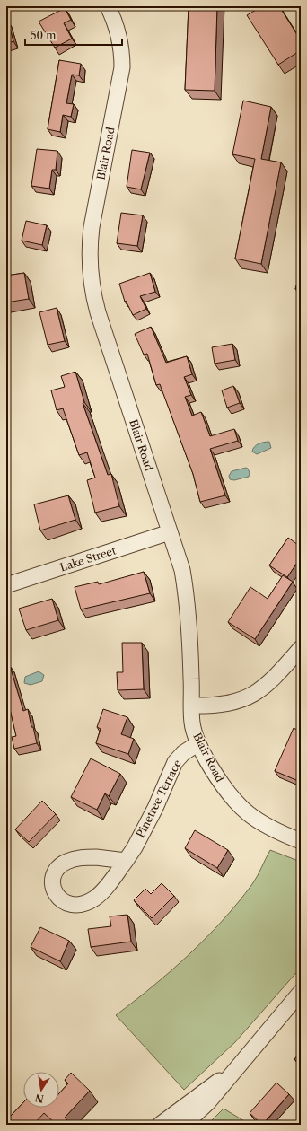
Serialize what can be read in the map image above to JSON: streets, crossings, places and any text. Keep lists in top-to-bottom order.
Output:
{
  "streets": {
    "street": ["Blair Road", "Lake Street", "Pinetree Terrace"]
  },
  "crossings": [
    ["Blair Road", "Lake Street"],
    ["Blair Road", "Pinetree Terrace"]
  ],
  "scale_bar": "50 m",
  "north": "bottom"
}
